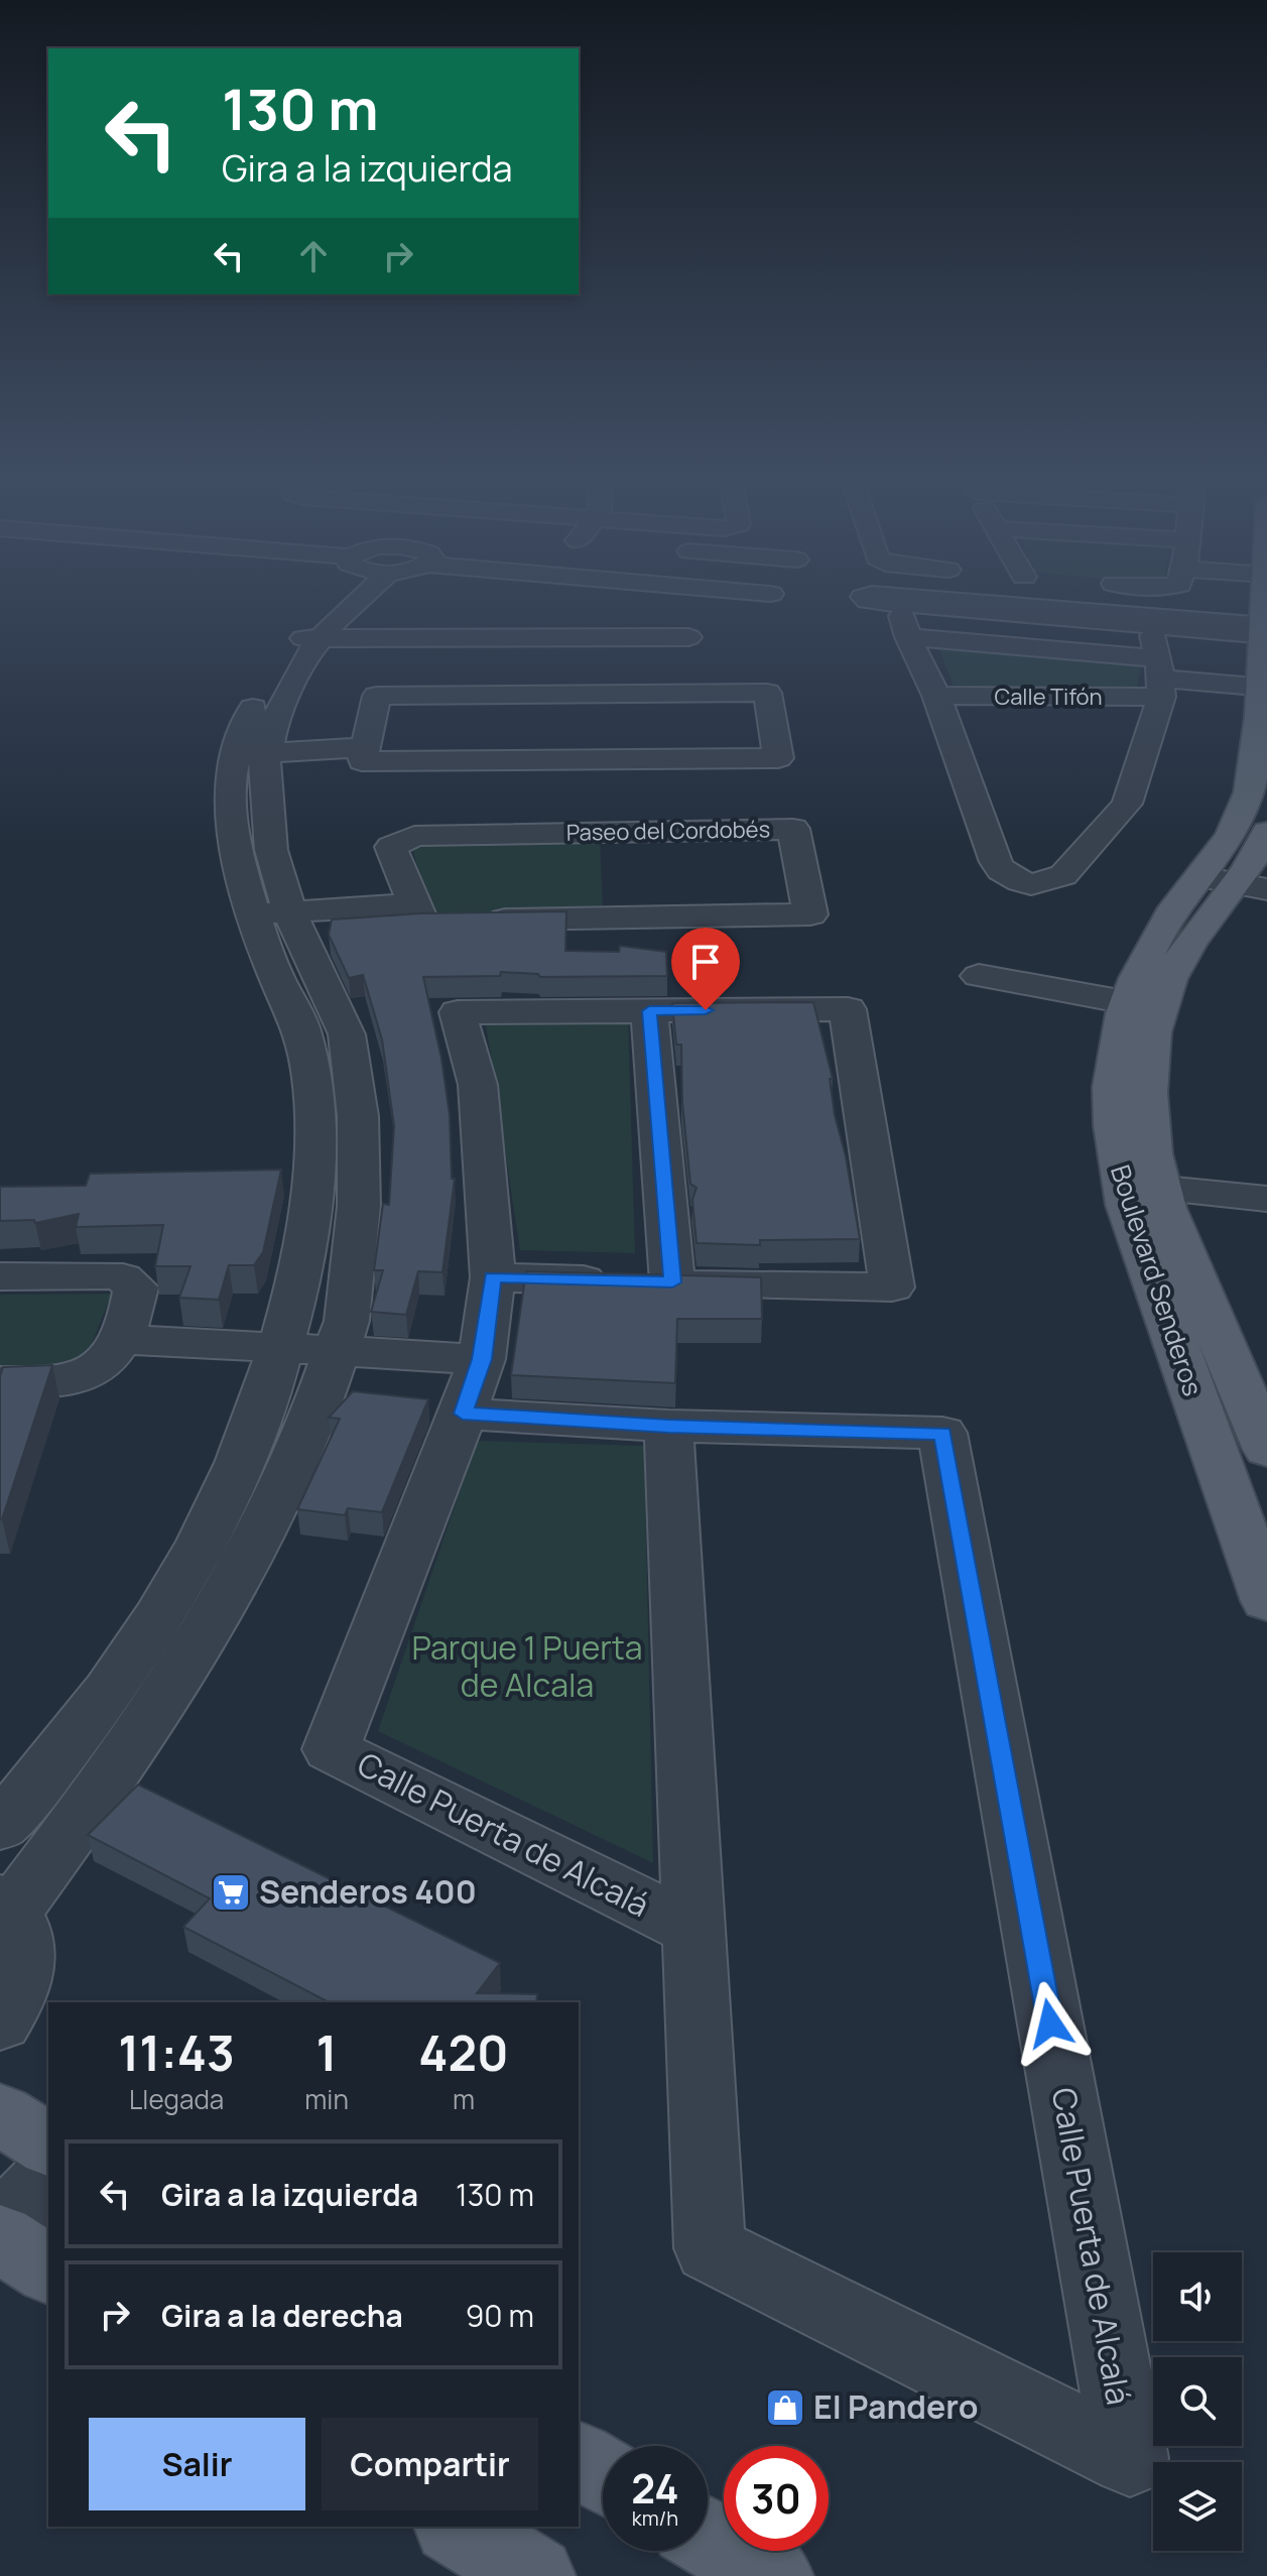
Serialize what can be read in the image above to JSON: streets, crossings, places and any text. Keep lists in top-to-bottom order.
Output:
{
  "streets": {
    "main road": ["Boulevard Senderos"],
    "street": ["Calle Tifón", "Paseo del Cordobés", "Calle Puerta de Alcalá"]
  },
  "parks": ["Parque 1 Puerta de Alcala"],
  "places": {
    "supermarket": ["Senderos 400"],
    "shop": ["El Pandero"]
  },
  "page": {
    "turn": ["130 m", "Gira a la izquierda"],
    "eta": [
      "11:43",
      "Llegada",
      "1",
      "min",
      "420",
      "m"
    ],
    "list": [
      {
        "name": "Gira a la izquierda",
        "value": "130 m"
      },
      {
        "name": "Gira a la derecha",
        "value": "90 m"
      }
    ],
    "buttons": ["Salir", "Compartir"],
    "speed": "24 km/h",
    "limit": "30"
  }
}
